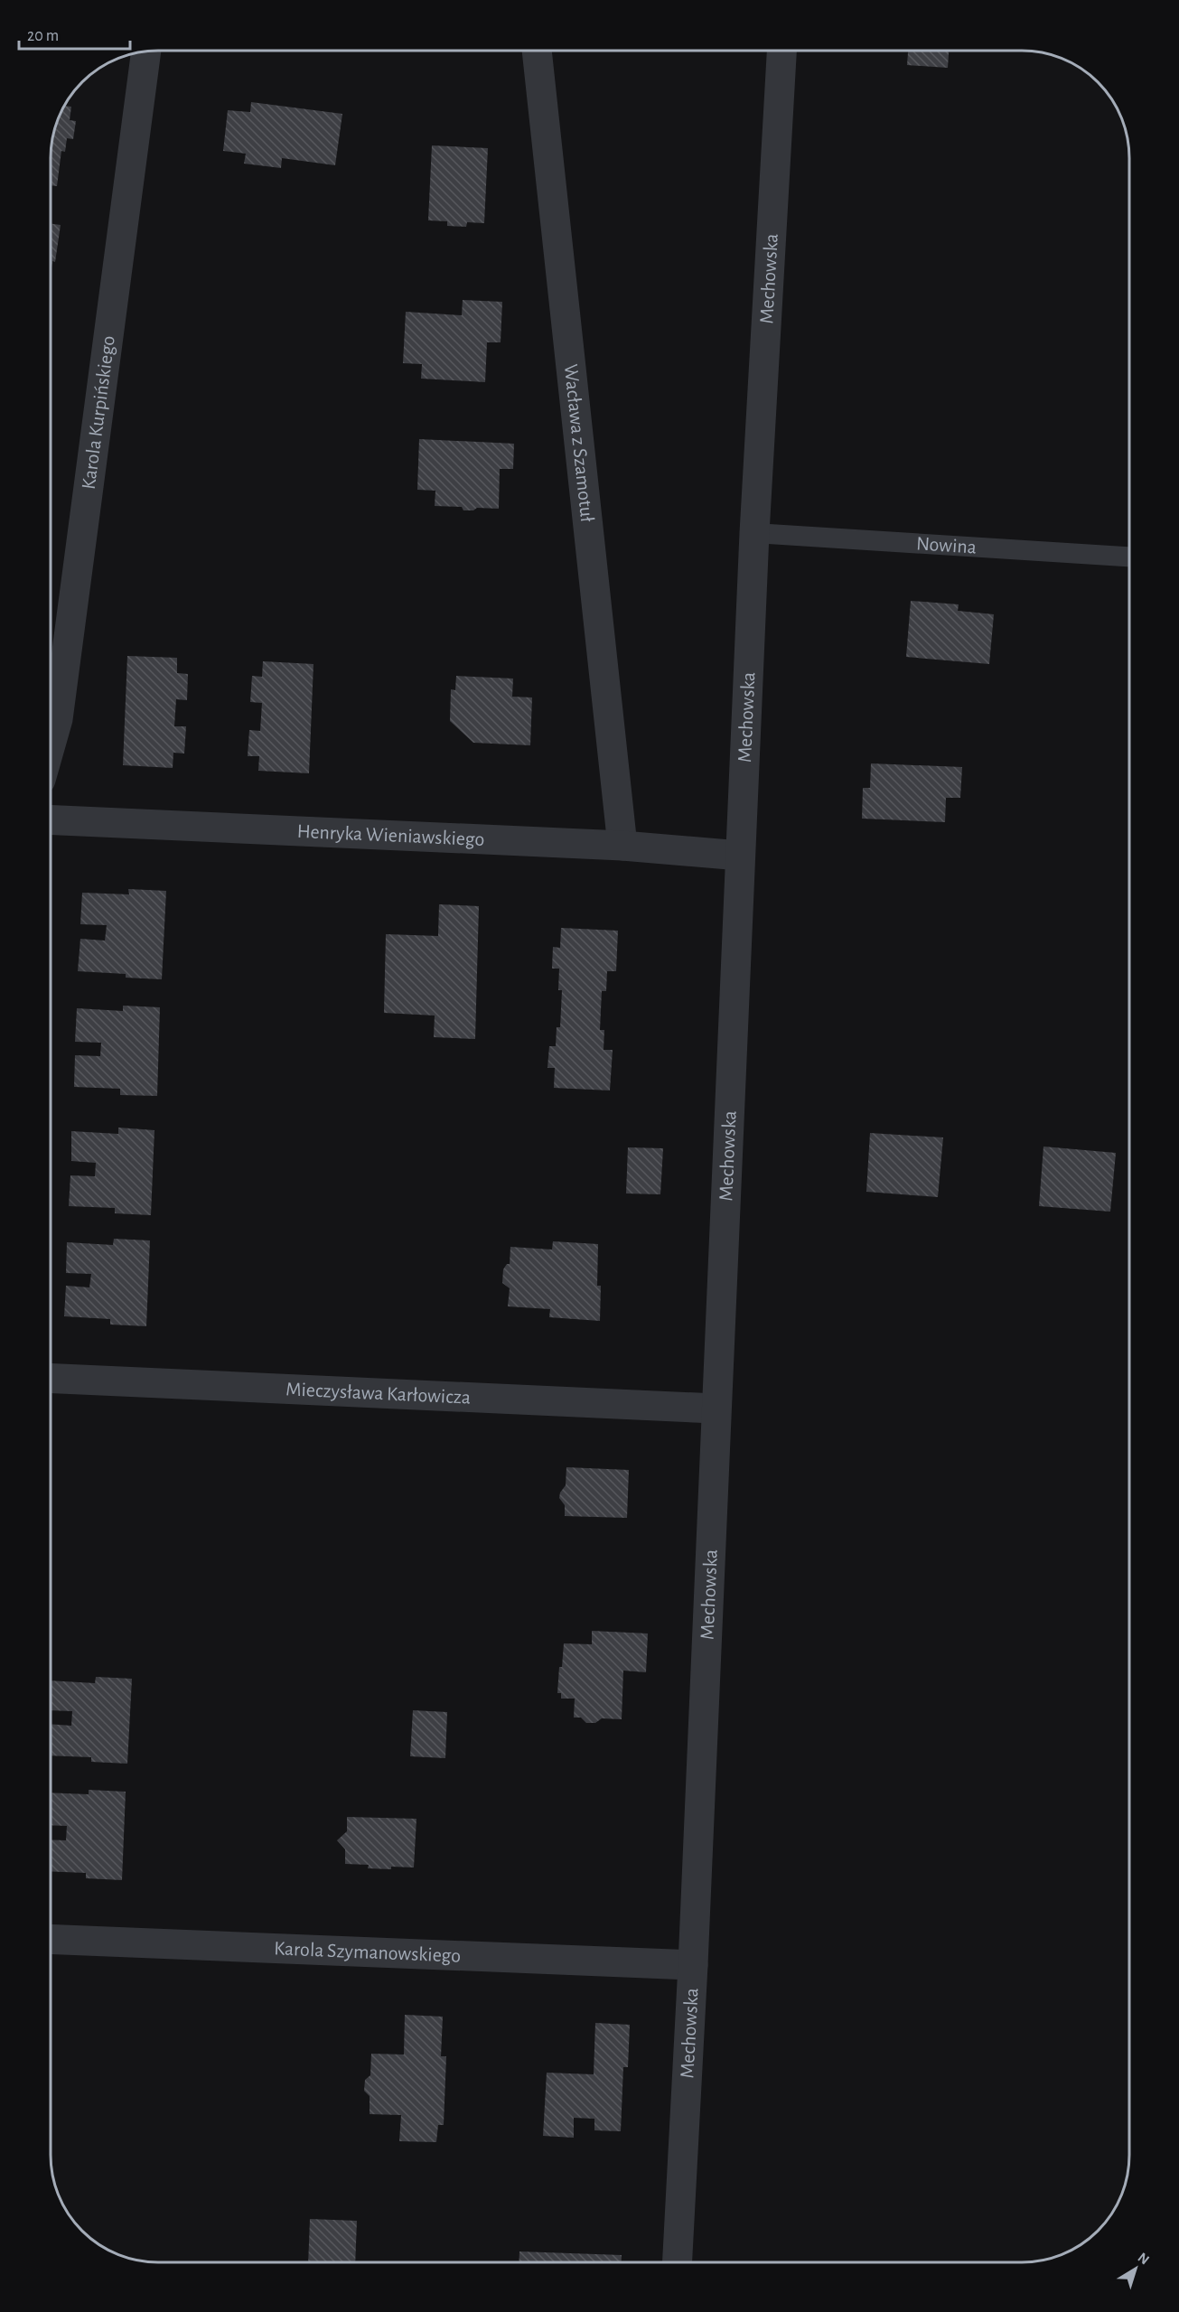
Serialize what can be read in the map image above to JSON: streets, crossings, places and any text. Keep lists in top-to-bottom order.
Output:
{
  "streets": {
    "street": [
      "Mechowska",
      "Karola Kurpińskiego",
      "Wacława z Szamotuł",
      "Henryka Wieniawskiego",
      "Mieczysława Karłowicza",
      "Karola Szymanowskiego"
    ],
    "lane": ["Nowina"]
  },
  "crossings": [
    ["Mechowska", "Nowina"],
    ["Mechowska", "Henryka Wieniawskiego"],
    ["Mechowska", "Mieczysława Karłowicza"],
    ["Mechowska", "Karola Szymanowskiego"],
    ["Wacława z Szamotuł", "Henryka Wieniawskiego"]
  ],
  "scale_bar": "20 m",
  "north": "top right"
}
